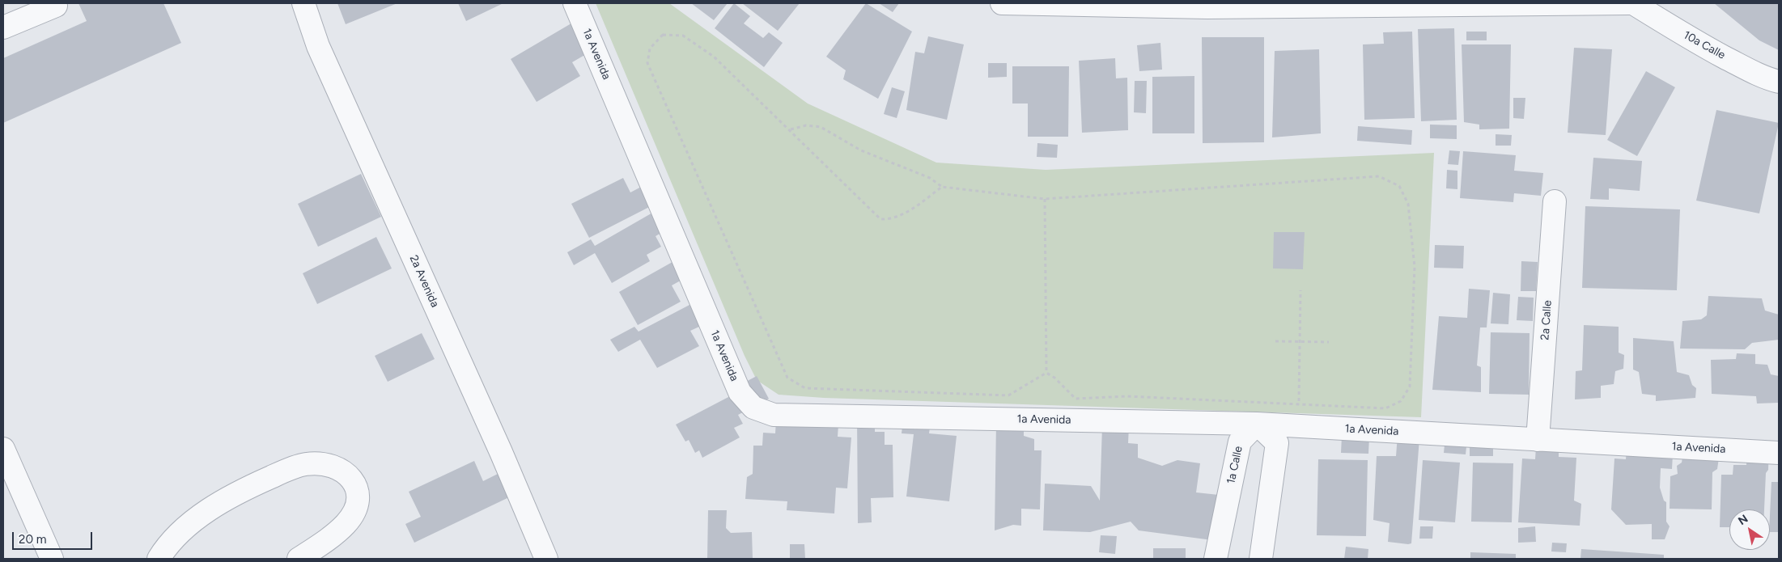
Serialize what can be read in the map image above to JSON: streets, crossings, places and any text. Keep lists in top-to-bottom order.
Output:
{
  "streets": {
    "street": [
      "10a Calle",
      "1a Avenida",
      "2a Avenida",
      "2a Calle",
      "1a Calle"
    ]
  },
  "crossings": [
    ["1a Avenida", "2a Calle"],
    ["1a Avenida", "1a Calle"]
  ],
  "scale_bar": "20 m",
  "north": "top left"
}
